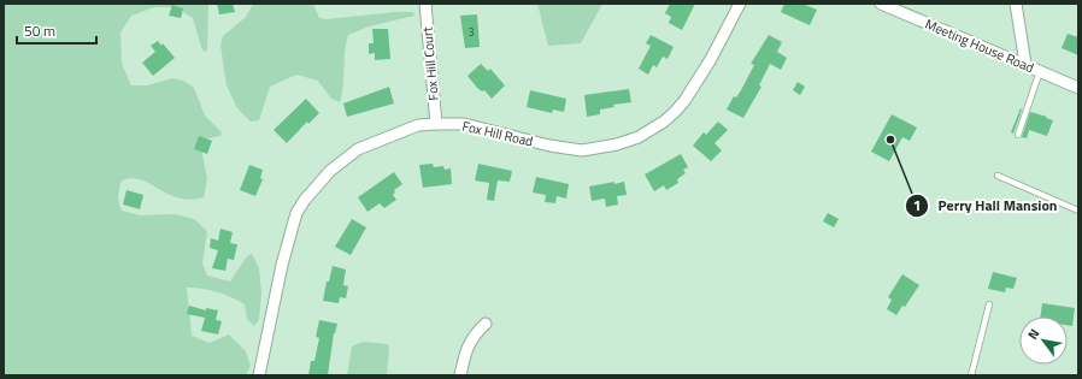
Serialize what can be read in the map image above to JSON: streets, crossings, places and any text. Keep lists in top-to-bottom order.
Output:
{
  "streets": {
    "street": ["Meeting House Road", "Fox Hill Court", "Fox Hill Road"]
  },
  "crossings": [
    ["Fox Hill Court", "Fox Hill Road"]
  ],
  "places": ["Perry Hall Mansion"],
  "house_numbers": ["3"],
  "scale_bar": "50 m",
  "north": "top left"
}
